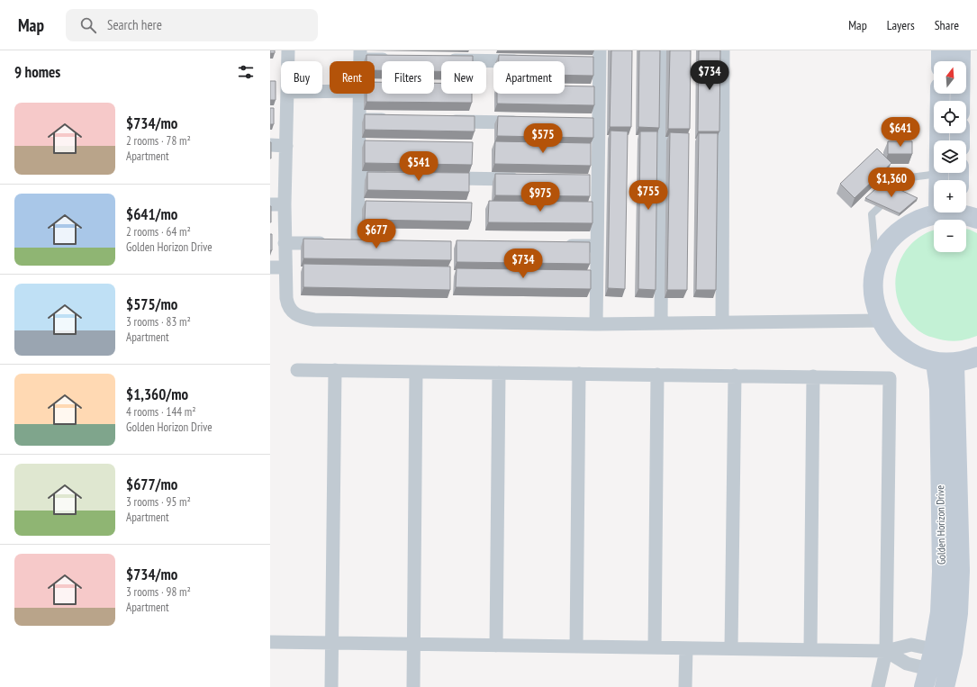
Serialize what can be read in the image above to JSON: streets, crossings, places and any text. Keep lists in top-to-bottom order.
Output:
{
  "streets": {
    "street": ["Golden Horizon Drive"]
  },
  "north": "top",
  "page": {
    "header": "Map",
    "search": "Search here",
    "nav": ["Map", "Layers", "Share"],
    "heading": "9 homes",
    "price": [
      "$734",
      "$641",
      "$575",
      "$541",
      "$1,360",
      "$755",
      "$975",
      "$677",
      "$734"
    ],
    "map_buttons": ["+", "−"],
    "chip": [
      "Buy",
      "Rent",
      "Filters",
      "New",
      "Apartment"
    ],
    "list": [
      {
        "name": "$734/mo",
        "note": "2 rooms · 78 m² · Apartment"
      },
      {
        "name": "$641/mo",
        "note": "2 rooms · 64 m² · Golden Horizon Drive"
      },
      {
        "name": "$575/mo",
        "note": "3 rooms · 83 m² · Apartment"
      },
      {
        "name": "$1,360/mo",
        "note": "4 rooms · 144 m² · Golden Horizon Drive"
      },
      {
        "name": "$677/mo",
        "note": "3 rooms · 95 m² · Apartment"
      },
      {
        "name": "$734/mo",
        "note": "3 rooms · 98 m² · Apartment"
      }
    ]
  }
}
